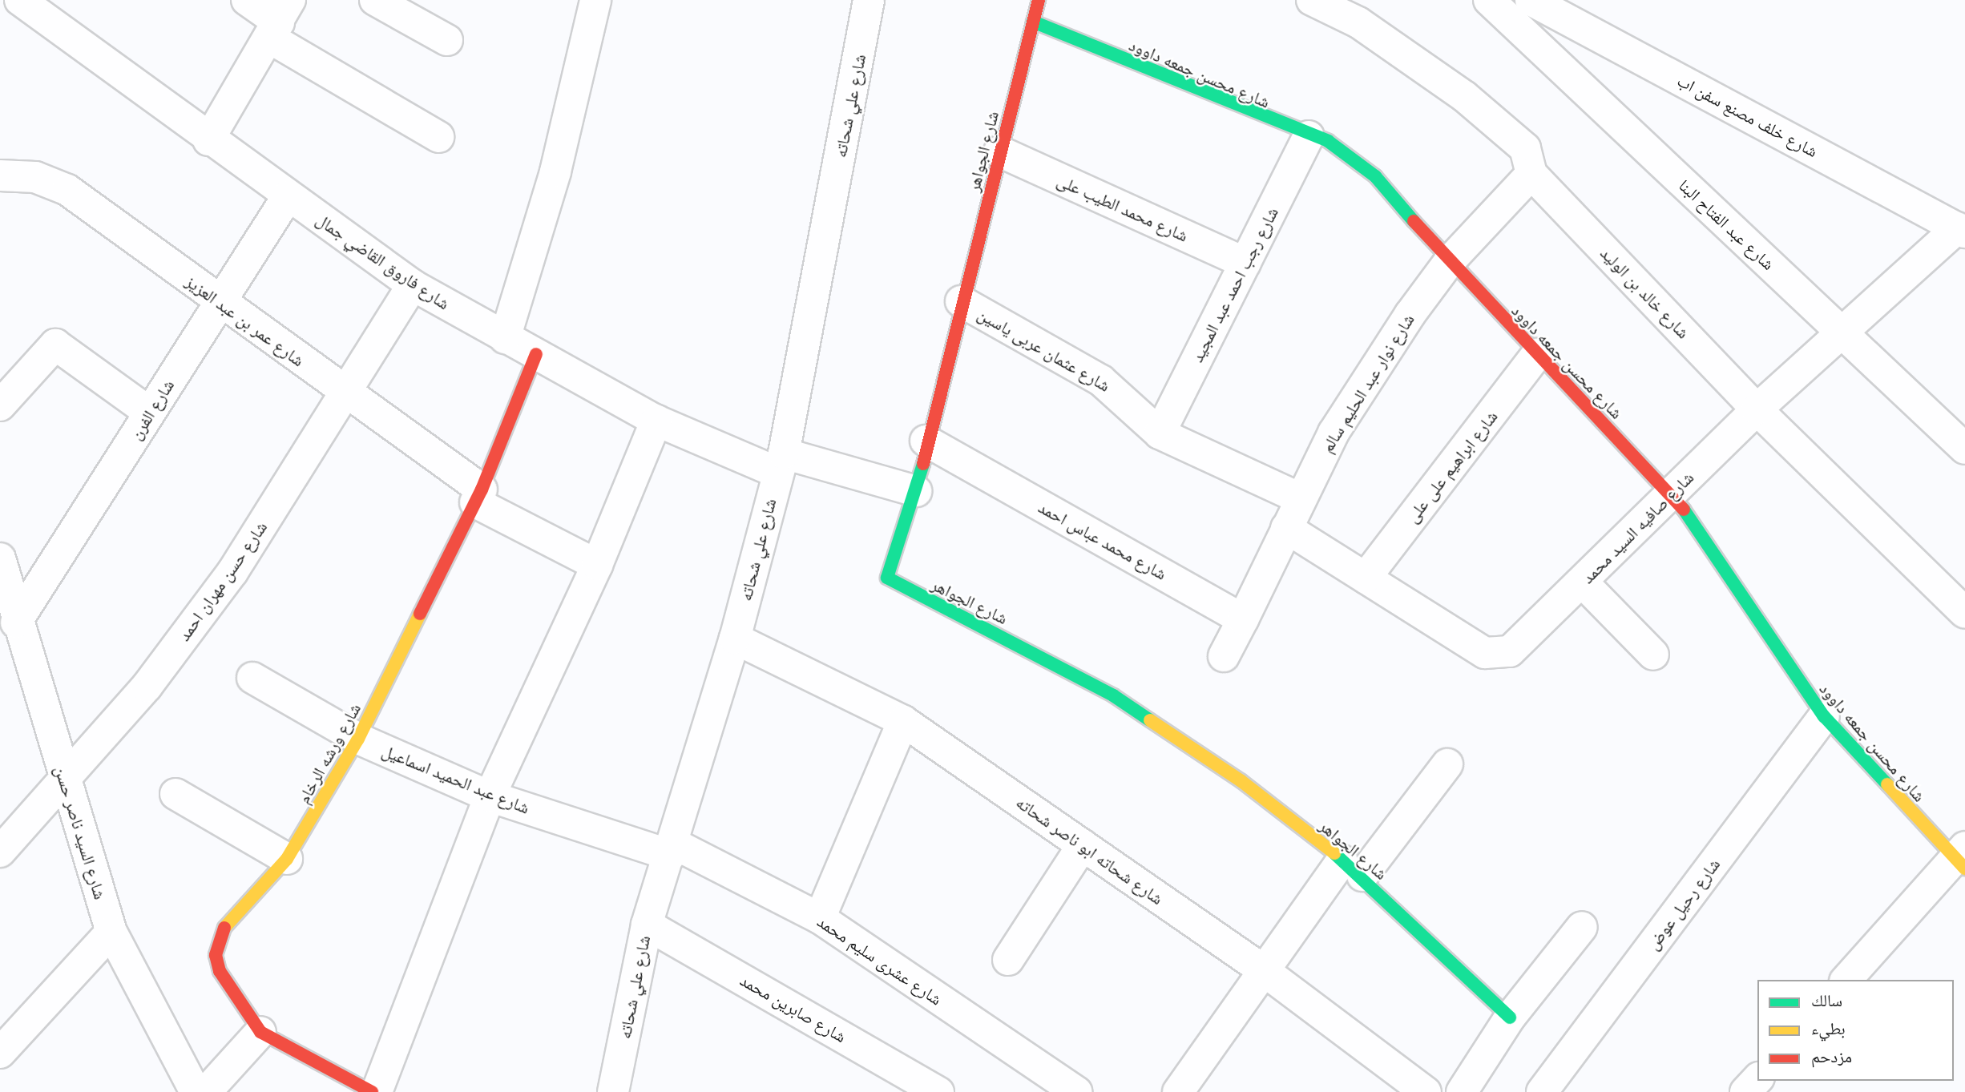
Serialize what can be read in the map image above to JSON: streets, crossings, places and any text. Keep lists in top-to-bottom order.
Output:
{
  "streets": {
    "street": [
      "شارع محسن جمعه داوود",
      "شارع علي شحاته",
      "شارع خلف مصنع سفن اب",
      "شارع الجواهر",
      "شارع محمد الطيب على",
      "شارع عبد الفتاح البنا",
      "شارع فاروق القاضي جمال",
      "شارع رجب احمد عبد المجيد",
      "شارع خالد بن الوليد",
      "شارع عمر بن عبد العزيز",
      "شارع عثمان عربى ياسين",
      "شارع نوار عبد الحليم سالم",
      "شارع الفرن",
      "شارع ابراهيم على على",
      "شارع صافيه السيد محمد",
      "شارع محمد عباس احمد",
      "شارع حسن مهران احمد",
      "شارع ورشه الرخام",
      "شارع عبد الحميد اسماعيل",
      "شارع السيد ناصر حسن",
      "شارع شحاته ابو ناصر شحاته",
      "شارع رحيل عوض",
      "شارع عشرى سليم محمد",
      "شارع صابرين محمد"
    ]
  },
  "crossings": [
    ["شارع محسن جمعه داوود", "شارع الجواهر"],
    ["شارع محسن جمعه داوود", "شارع رجب احمد عبد المجيد"],
    ["شارع محسن جمعه داوود", "شارع نوار عبد الحليم سالم"],
    ["شارع محسن جمعه داوود", "شارع ابراهيم على على"],
    ["شارع محسن جمعه داوود", "شارع صافيه السيد محمد"],
    ["شارع محسن جمعه داوود", "شارع رحيل عوض"],
    ["شارع علي شحاته", "شارع فاروق القاضي جمال"],
    ["شارع علي شحاته", "شارع عبد الحميد اسماعيل"],
    ["شارع علي شحاته", "شارع شحاته ابو ناصر شحاته"],
    ["شارع علي شحاته", "شارع عشرى سليم محمد"],
    ["شارع علي شحاته", "شارع صابرين محمد"],
    ["شارع خلف مصنع سفن اب", "شارع صافيه السيد محمد"],
    ["شارع الجواهر", "شارع محمد الطيب على"],
    ["شارع الجواهر", "شارع فاروق القاضي جمال"],
    ["شارع الجواهر", "شارع عثمان عربى ياسين"],
    ["شارع الجواهر", "شارع محمد عباس احمد"],
    ["شارع محمد الطيب على", "شارع رجب احمد عبد المجيد"],
    ["شارع عبد الفتاح البنا", "شارع صافيه السيد محمد"],
    ["شارع فاروق القاضي جمال", "شارع الفرن"],
    ["شارع فاروق القاضي جمال", "شارع حسن مهران احمد"],
    ["شارع فاروق القاضي جمال", "شارع ورشه الرخام"],
    ["شارع رجب احمد عبد المجيد", "شارع عثمان عربى ياسين"],
    ["شارع خالد بن الوليد", "شارع نوار عبد الحليم سالم"],
    ["شارع خالد بن الوليد", "شارع صافيه السيد محمد"],
    ["شارع عمر بن عبد العزيز", "شارع الفرن"],
    ["شارع عمر بن عبد العزيز", "شارع حسن مهران احمد"],
    ["شارع عمر بن عبد العزيز", "شارع ورشه الرخام"],
    ["شارع عثمان عربى ياسين", "شارع نوار عبد الحليم سالم"],
    ["شارع نوار عبد الحليم سالم", "شارع صافيه السيد محمد"],
    ["شارع نوار عبد الحليم سالم", "شارع محمد عباس احمد"],
    ["شارع الفرن", "شارع السيد ناصر حسن"],
    ["شارع ابراهيم على على", "شارع صافيه السيد محمد"],
    ["شارع حسن مهران احمد", "شارع السيد ناصر حسن"],
    ["شارع ورشه الرخام", "شارع عبد الحميد اسماعيل"],
    ["شارع عبد الحميد اسماعيل", "شارع عشرى سليم محمد"]
  ],
  "legend": ["سالك", "بطيء", "مزدحم"]
}
